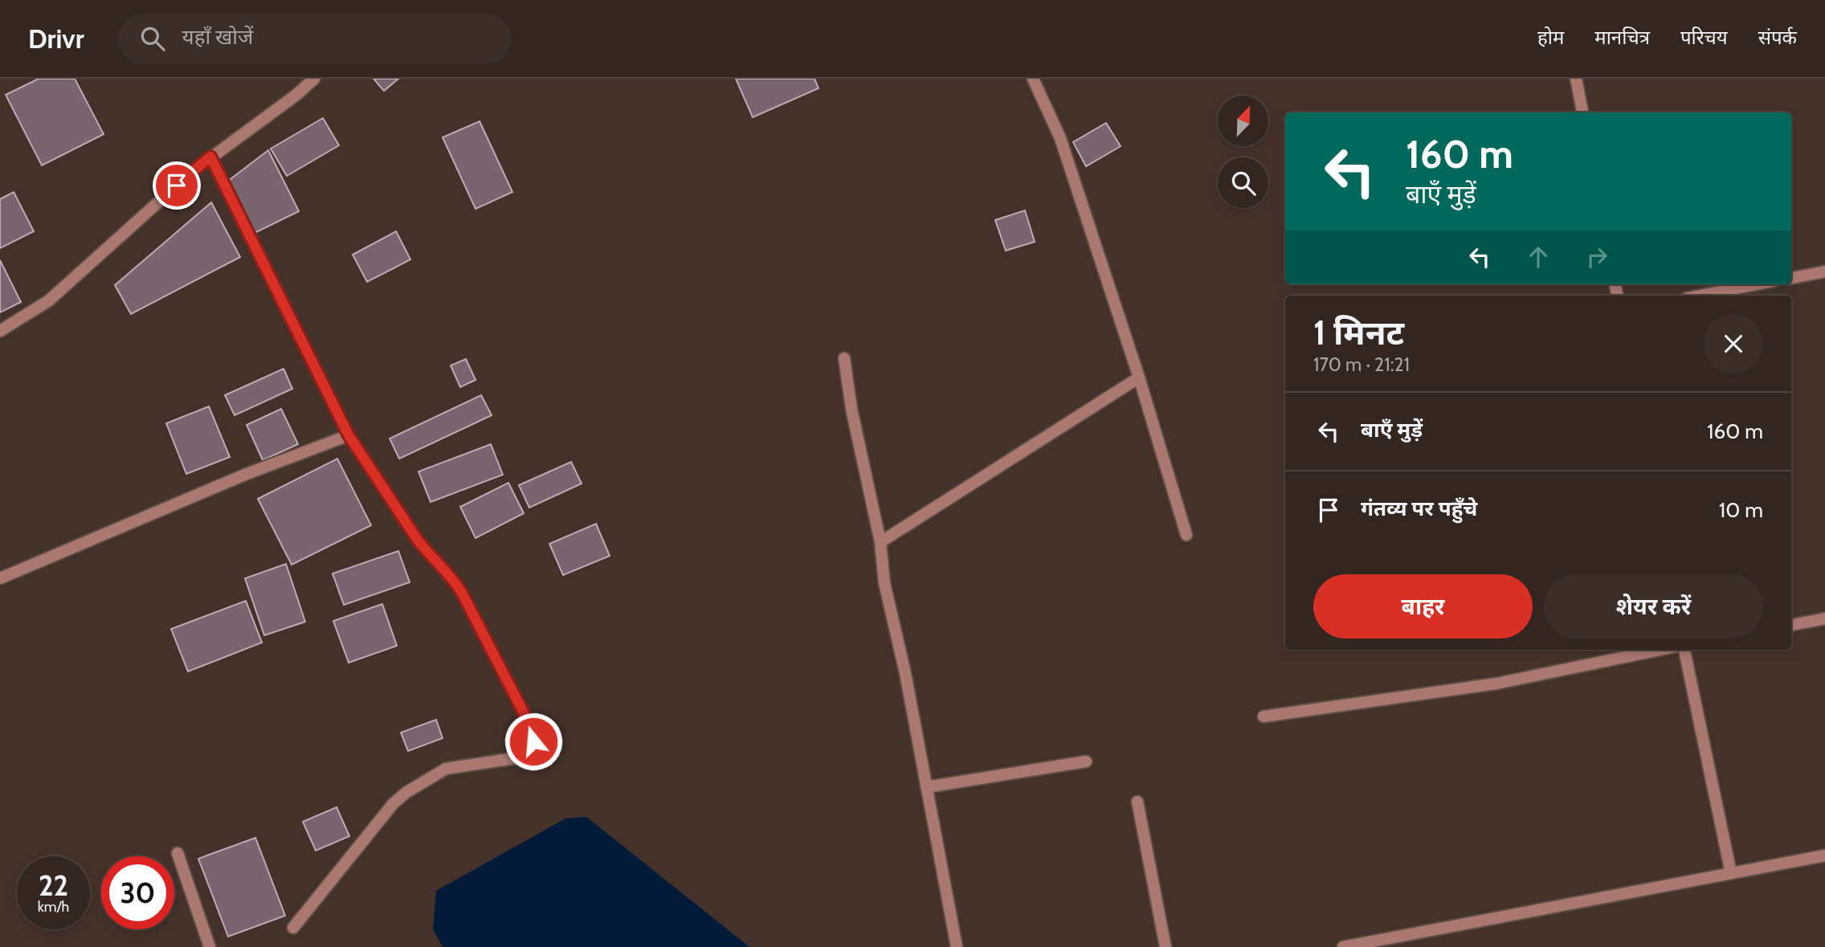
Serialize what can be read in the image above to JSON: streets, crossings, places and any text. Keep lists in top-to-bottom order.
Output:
{
  "north": "top right",
  "page": {
    "header": "Drivr",
    "search": "यहाँ खोजें",
    "nav": [
      "होम",
      "मानचित्र",
      "परिचय",
      "संपर्क"
    ],
    "turn": ["160 m", "बाएँ मुड़ें"],
    "heading": ["1 मिनट", "170 m · 21:21"],
    "list": [
      {
        "name": "बाएँ मुड़ें",
        "value": "160 m"
      },
      {
        "name": "गंतव्य पर पहुँचे",
        "value": "10 m"
      }
    ],
    "buttons": ["बाहर", "शेयर करें"],
    "speed": "22 km/h",
    "limit": "30"
  }
}
